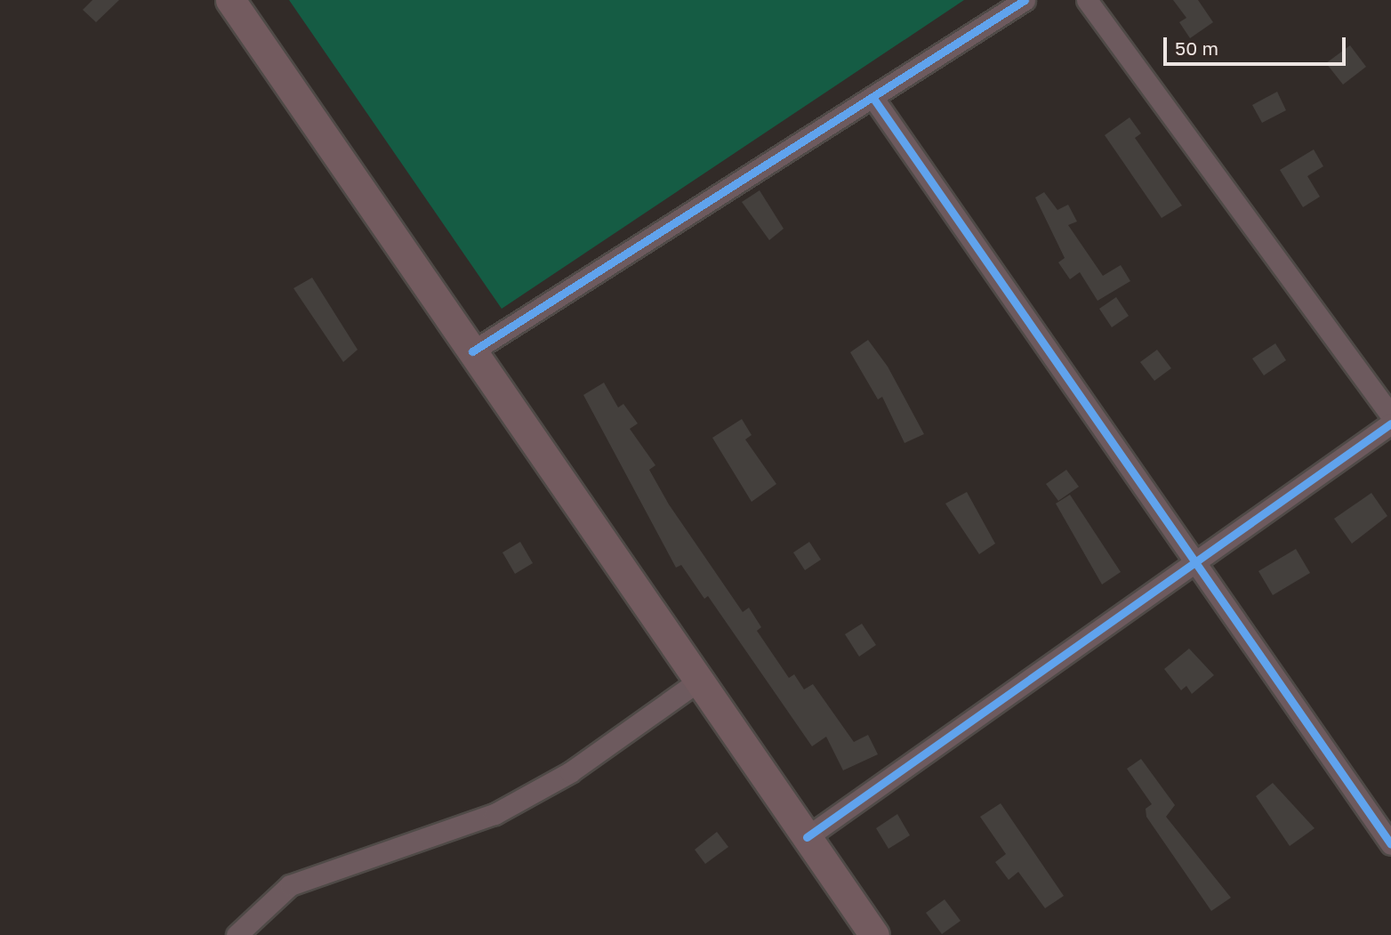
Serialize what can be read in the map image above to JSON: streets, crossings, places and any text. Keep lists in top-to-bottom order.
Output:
{
  "scale_bar": "50 m"
}
